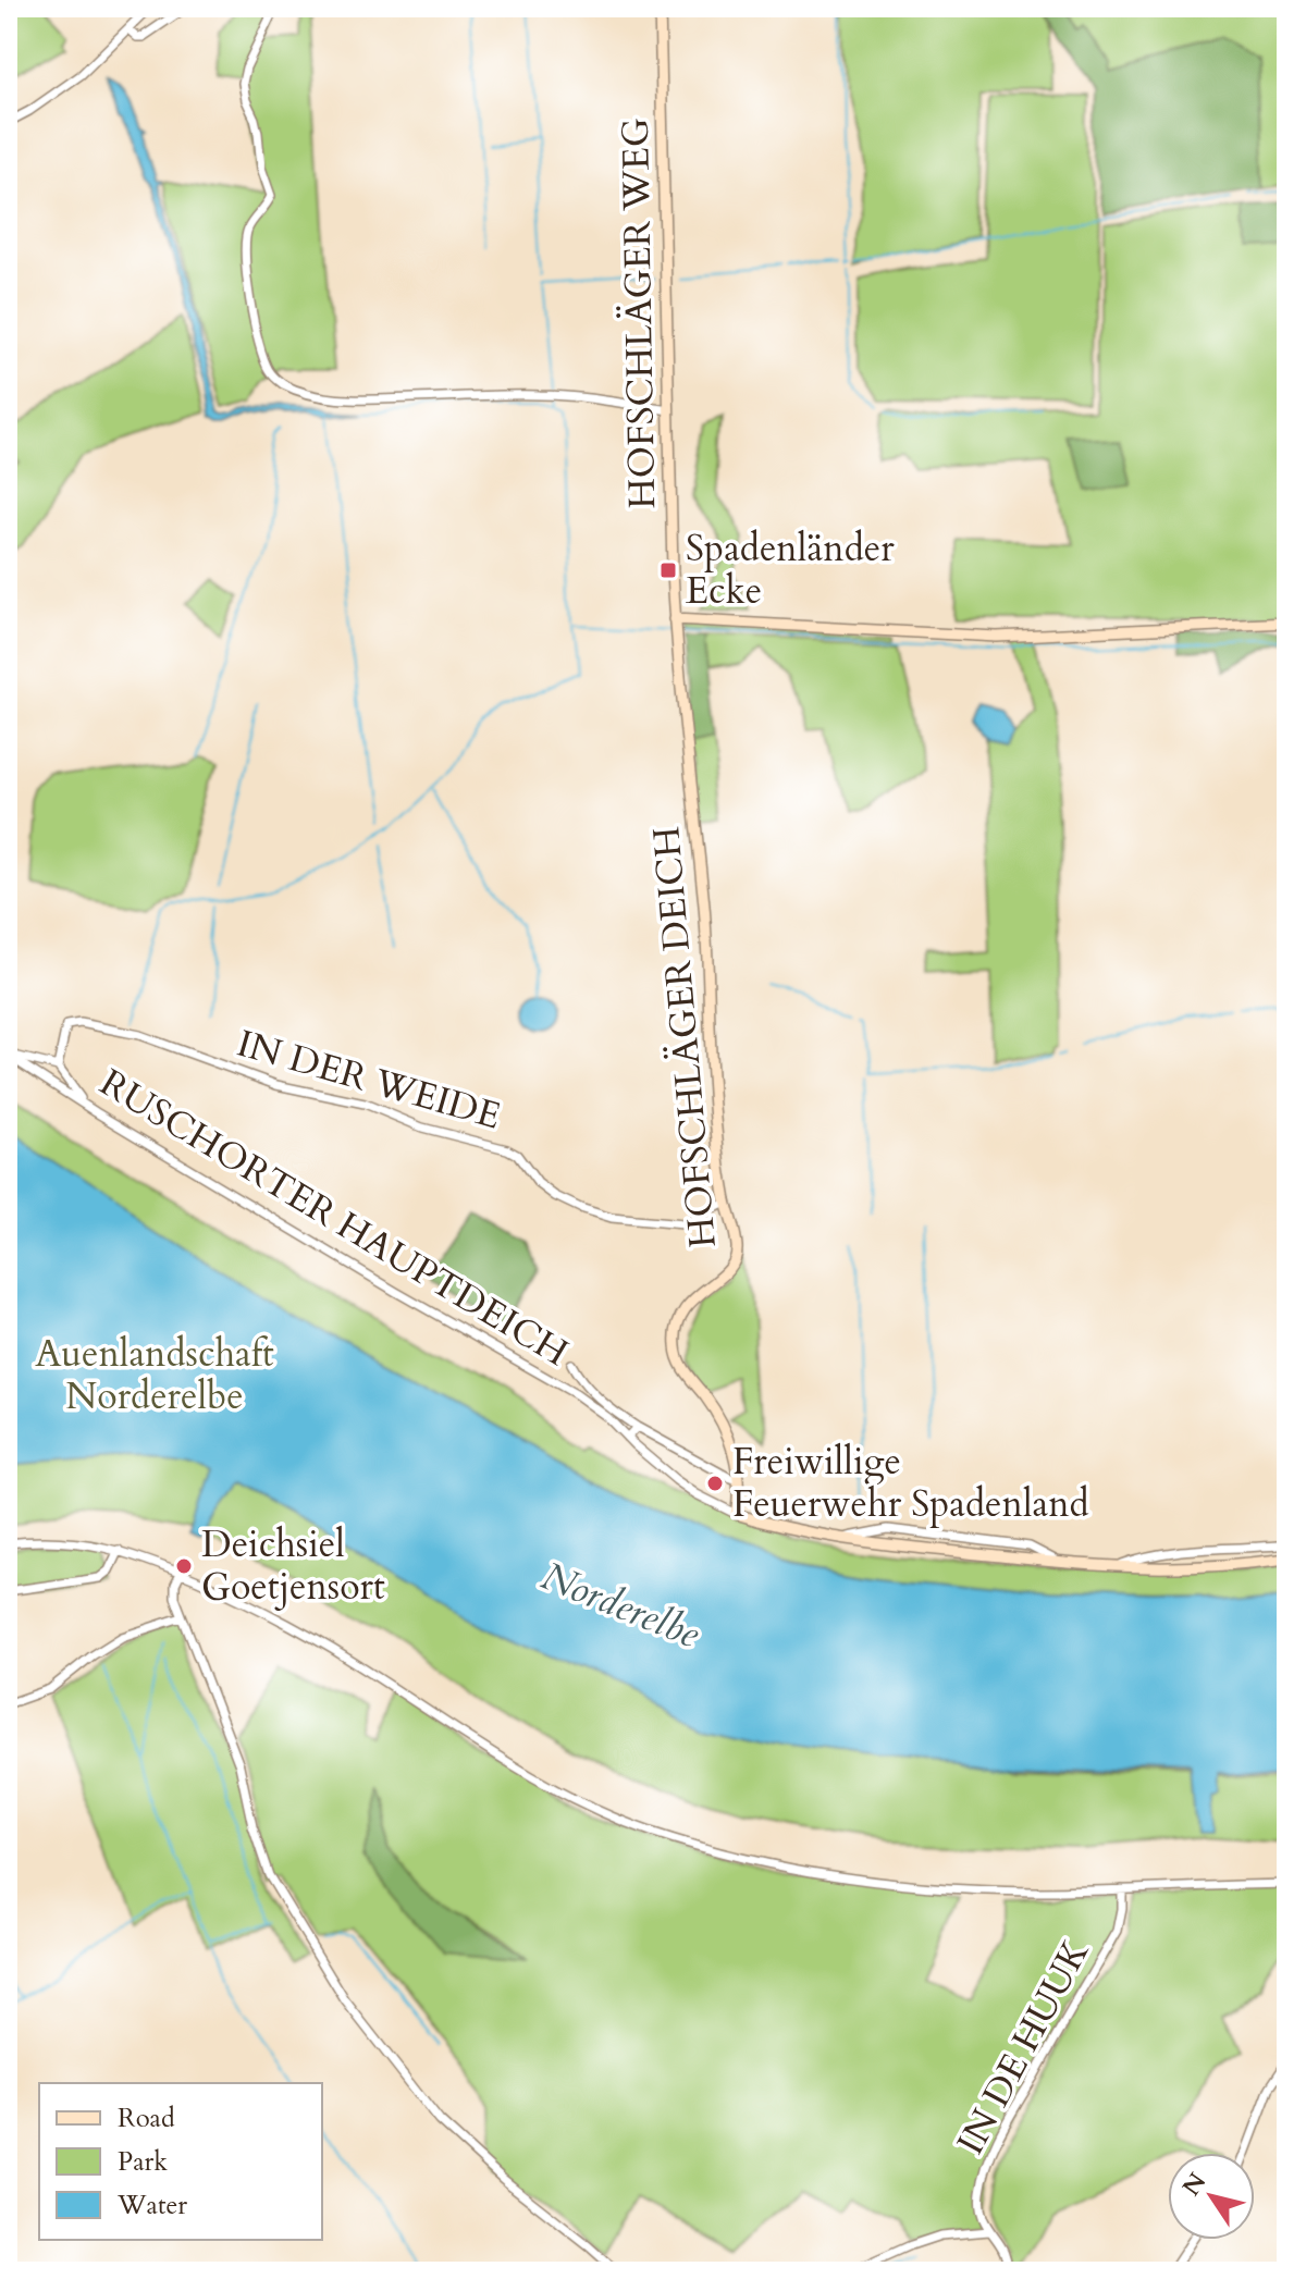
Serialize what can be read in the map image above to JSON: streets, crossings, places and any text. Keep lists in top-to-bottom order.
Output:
{
  "streets": {
    "street": [
      "HOFSCHLÄGER WEG",
      "HOFSCHLÄGER DEICH",
      "IN DER WEIDE",
      "RUSCHORTER HAUPTDEICH",
      "IN DE HUUK"
    ]
  },
  "crossings": [
    ["HOFSCHLÄGER WEG", "HOFSCHLÄGER DEICH"],
    ["HOFSCHLÄGER DEICH", "IN DER WEIDE"],
    ["HOFSCHLÄGER DEICH", "RUSCHORTER HAUPTDEICH"]
  ],
  "water": ["Norderelbe"],
  "parks": ["Auenlandschaft Norderelbe"],
  "places": {
    "transit": ["Spadenländer Ecke"],
    "other": ["Freiwillige Feuerwehr Spadenland", "Deichsiel Goetjensort"]
  },
  "legend": ["Road", "Park", "Water"],
  "north": "top left"
}
